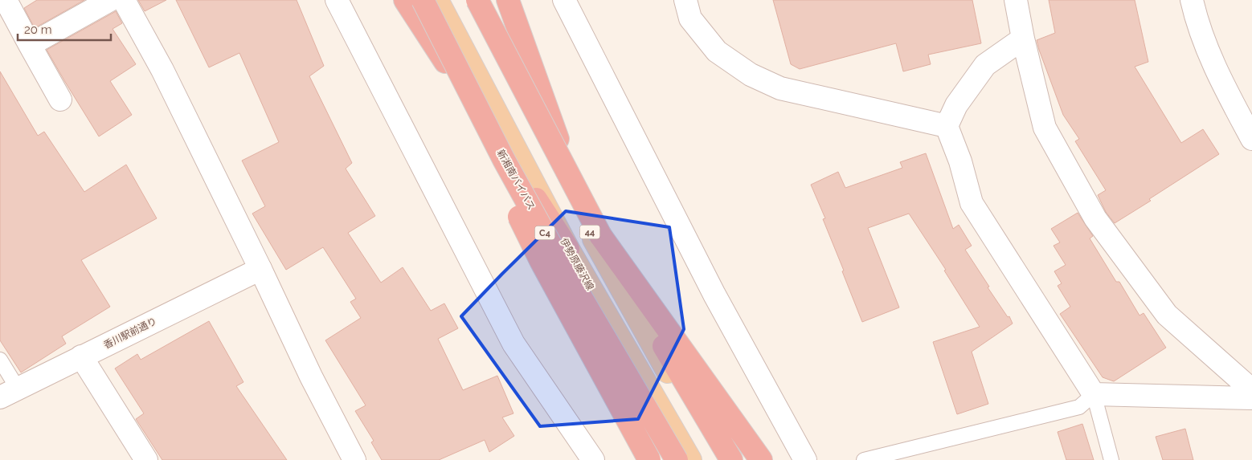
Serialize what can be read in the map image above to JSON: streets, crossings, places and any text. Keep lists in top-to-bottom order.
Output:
{
  "streets": {
    "highway": ["新湘南バイパス", "C4"],
    "main road": ["44", "伊勢原藤沢線"],
    "street": ["香川駅前通り"]
  },
  "crossings": [
    ["新湘南バイパス", "C4"],
    ["新湘南バイパス", "伊勢原藤沢線"],
    ["C4", "伊勢原藤沢線"]
  ],
  "scale_bar": "20 m"
}
